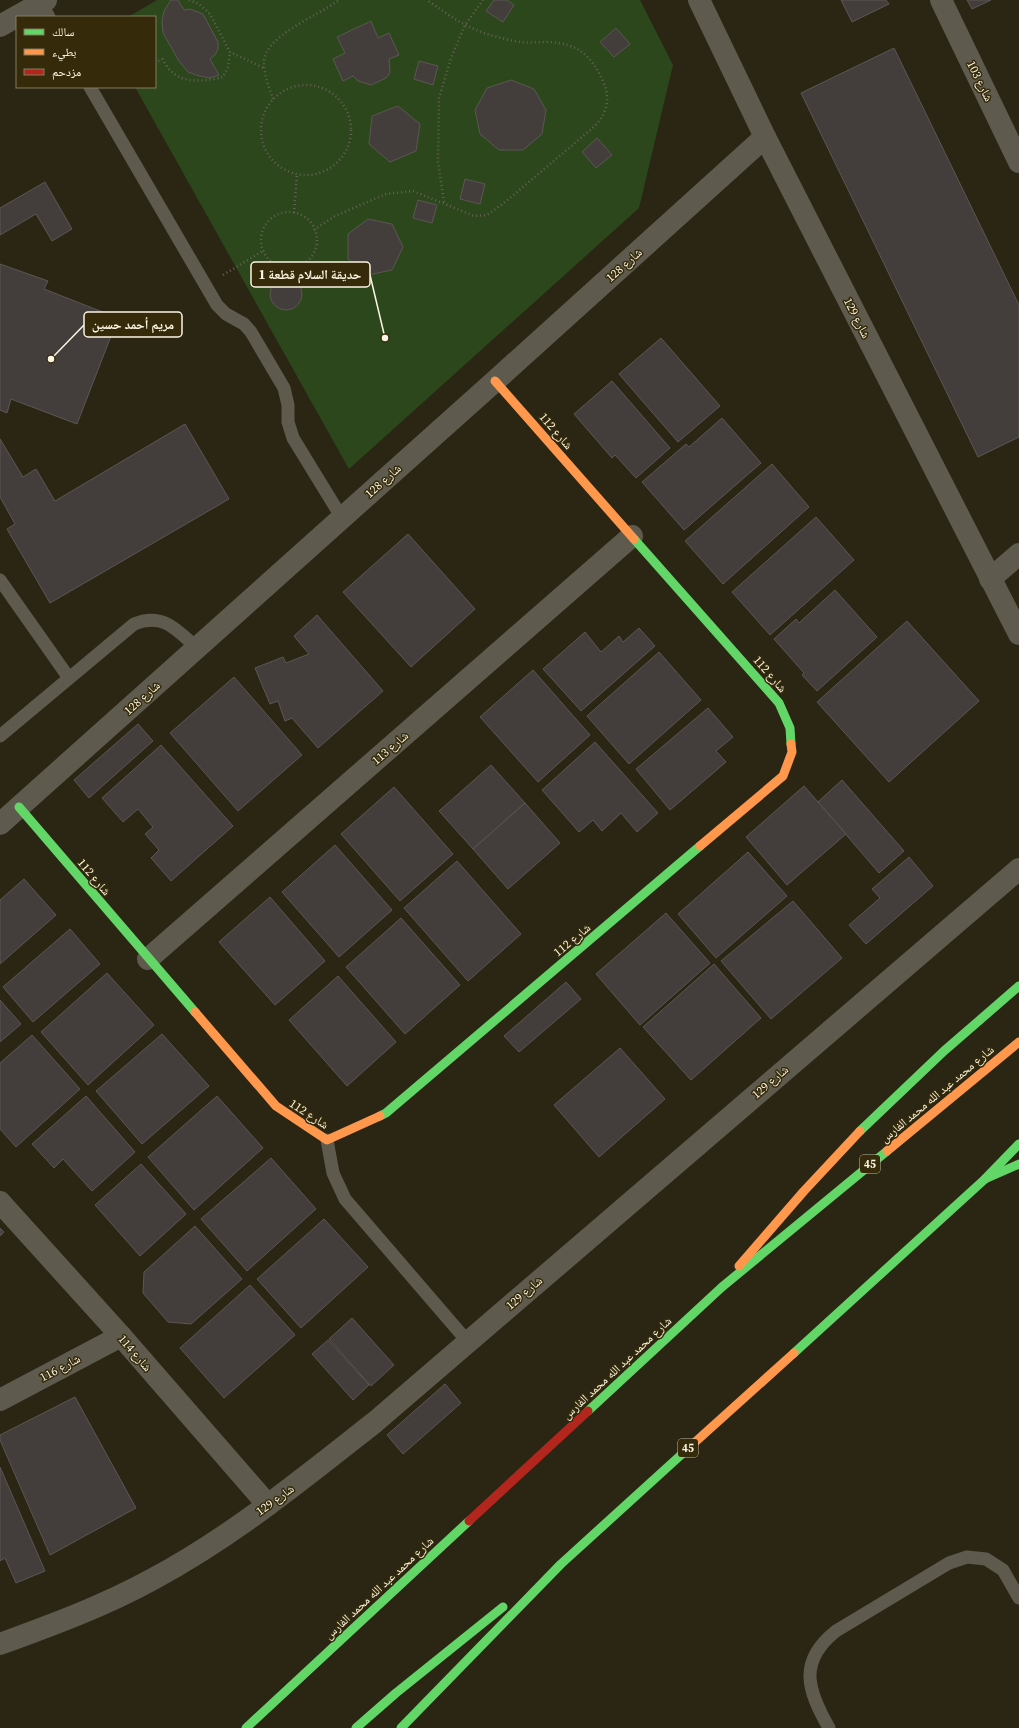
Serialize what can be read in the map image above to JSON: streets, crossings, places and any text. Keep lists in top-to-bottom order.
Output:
{
  "streets": {
    "main road": ["شارع 112", "شارع محمد عبد الله محمد الفارس", "45"],
    "street": [
      "شارع 103",
      "شارع 128",
      "شارع 129",
      "شارع 113",
      "شارع 114",
      "شارع 116"
    ]
  },
  "crossings": [
    ["شارع 128", "شارع 129"],
    ["شارع 128", "شارع 112"],
    ["شارع 129", "شارع 114"],
    ["شارع 112", "شارع 113"],
    ["شارع 114", "شارع 116"]
  ],
  "places": ["حديقة السلام قطعة 1", "مريم أحمد حسين"],
  "legend": ["سالك", "بطيء", "مزدحم"]
}
